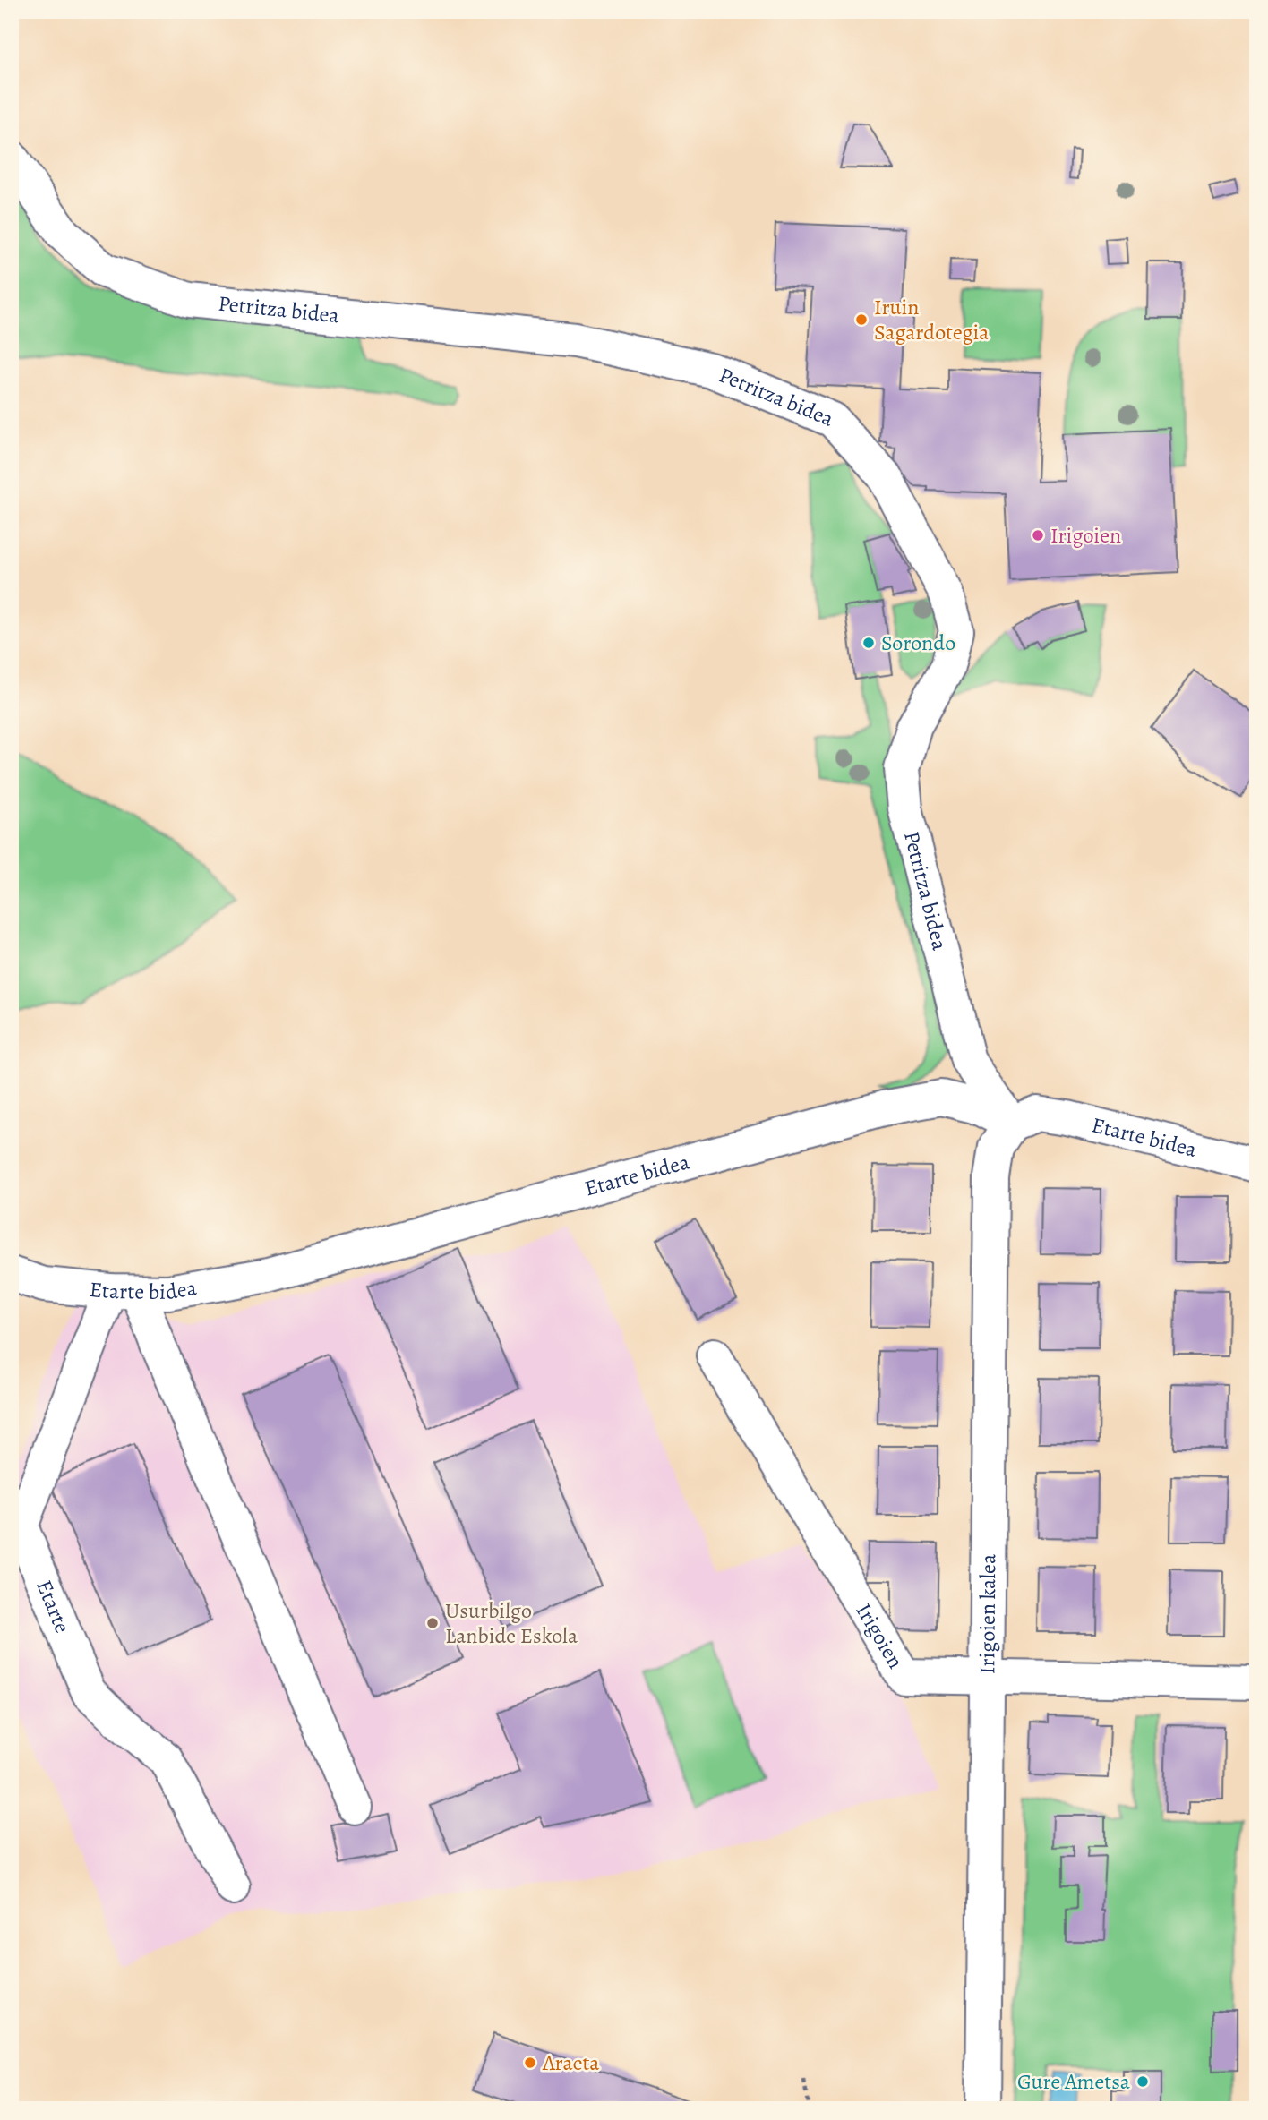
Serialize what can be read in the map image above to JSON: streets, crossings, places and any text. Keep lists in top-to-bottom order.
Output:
{
  "streets": {
    "street": [
      "Petritza bidea",
      "Etarte bidea",
      "Etarte",
      "Irigoien kalea",
      "Irigoien"
    ]
  },
  "crossings": [
    ["Petritza bidea", "Etarte bidea"],
    ["Petritza bidea", "Irigoien kalea"],
    ["Etarte bidea", "Etarte"],
    ["Etarte bidea", "Irigoien kalea"],
    ["Irigoien kalea", "Irigoien"]
  ],
  "places": [
    "Iruin Sagardotegia",
    "Irigoien",
    "Sorondo",
    "Usurbilgo Lanbide Eskola",
    "Araeta",
    "Gure Ametsa"
  ]
}
